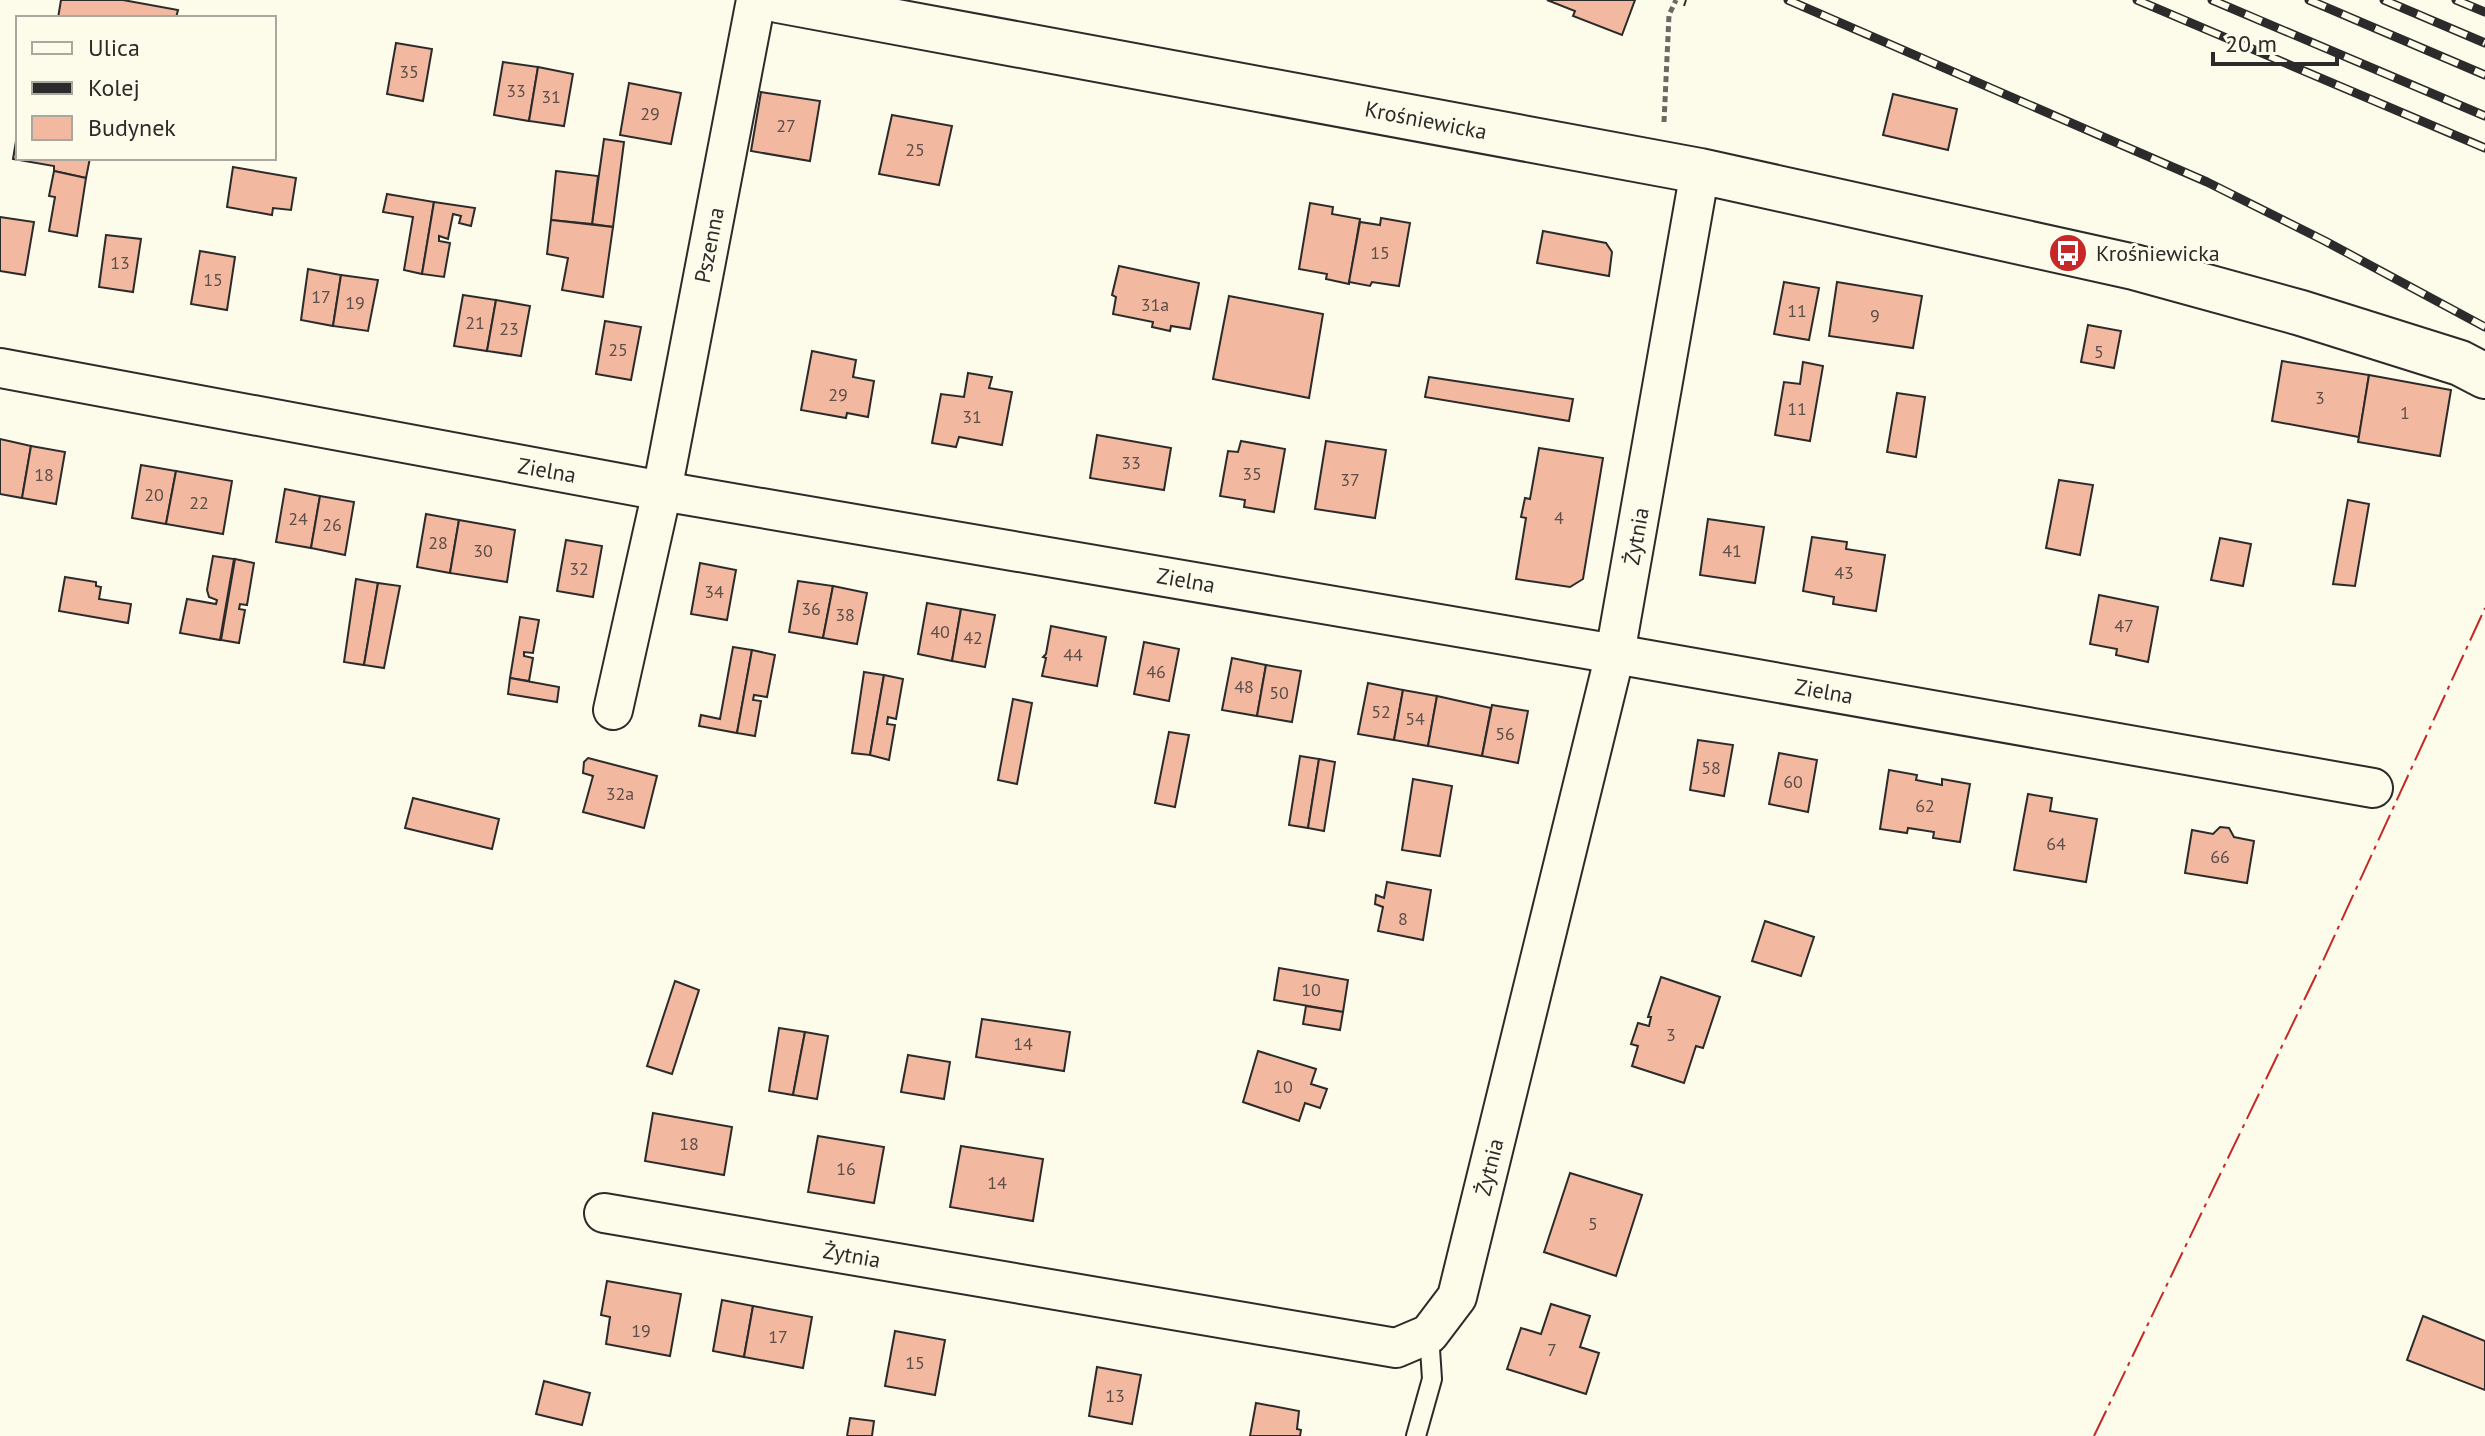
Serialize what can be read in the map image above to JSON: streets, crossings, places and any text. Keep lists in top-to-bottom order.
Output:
{
  "streets": {
    "street": [
      "Krośniewicka",
      "Pszenna",
      "Zielna",
      "Żytnia"
    ]
  },
  "crossings": [
    ["Krośniewicka", "Żytnia"],
    ["Pszenna", "Zielna"],
    ["Zielna", "Żytnia"]
  ],
  "places": {
    "bus stop": ["Krośniewicka"]
  },
  "house_numbers": [
    "35",
    "33",
    "31",
    "29",
    "27",
    "25",
    "15",
    "13",
    "15",
    "17",
    "19",
    "31a",
    "11",
    "9",
    "21",
    "23",
    "25",
    "5",
    "29",
    "3",
    "11",
    "1",
    "31",
    "33",
    "35",
    "18",
    "37",
    "20",
    "22",
    "4",
    "24",
    "26",
    "28",
    "30",
    "41",
    "32",
    "43",
    "34",
    "36",
    "38",
    "47",
    "40",
    "42",
    "44",
    "46",
    "48",
    "50",
    "52",
    "54",
    "56",
    "58",
    "60",
    "32a",
    "62",
    "64",
    "66",
    "8",
    "10",
    "3",
    "14",
    "10",
    "18",
    "16",
    "14",
    "5",
    "19",
    "17",
    "7",
    "15",
    "13"
  ],
  "legend": ["Ulica", "Kolej", "Budynek"],
  "scale_bar": "20 m"
}
